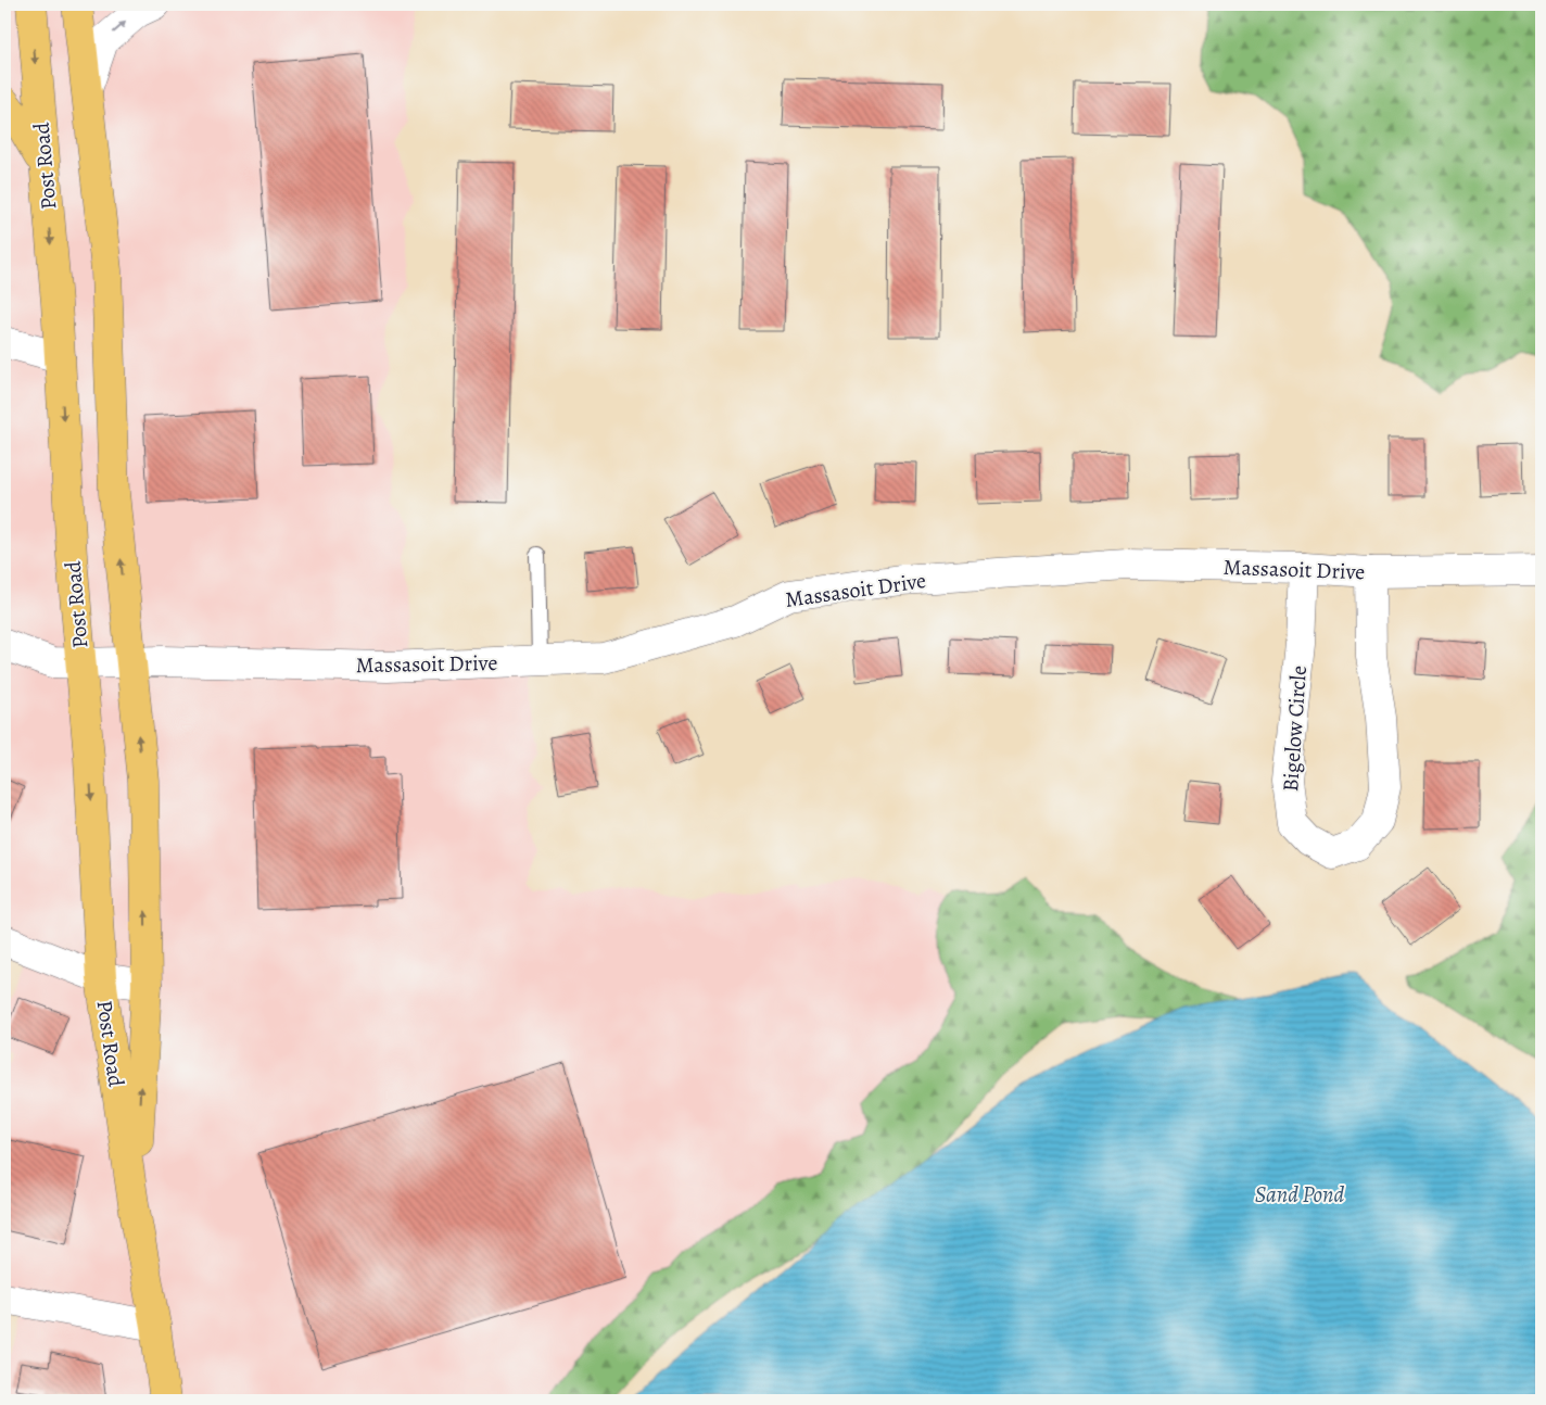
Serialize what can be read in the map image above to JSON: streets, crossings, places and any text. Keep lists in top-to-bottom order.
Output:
{
  "streets": {
    "main road": ["Post Road"],
    "street": ["Massasoit Drive", "Bigelow Circle"]
  },
  "crossings": [
    ["Post Road", "Massasoit Drive"],
    ["Massasoit Drive", "Bigelow Circle"]
  ],
  "water": ["Sand Pond"]
}
